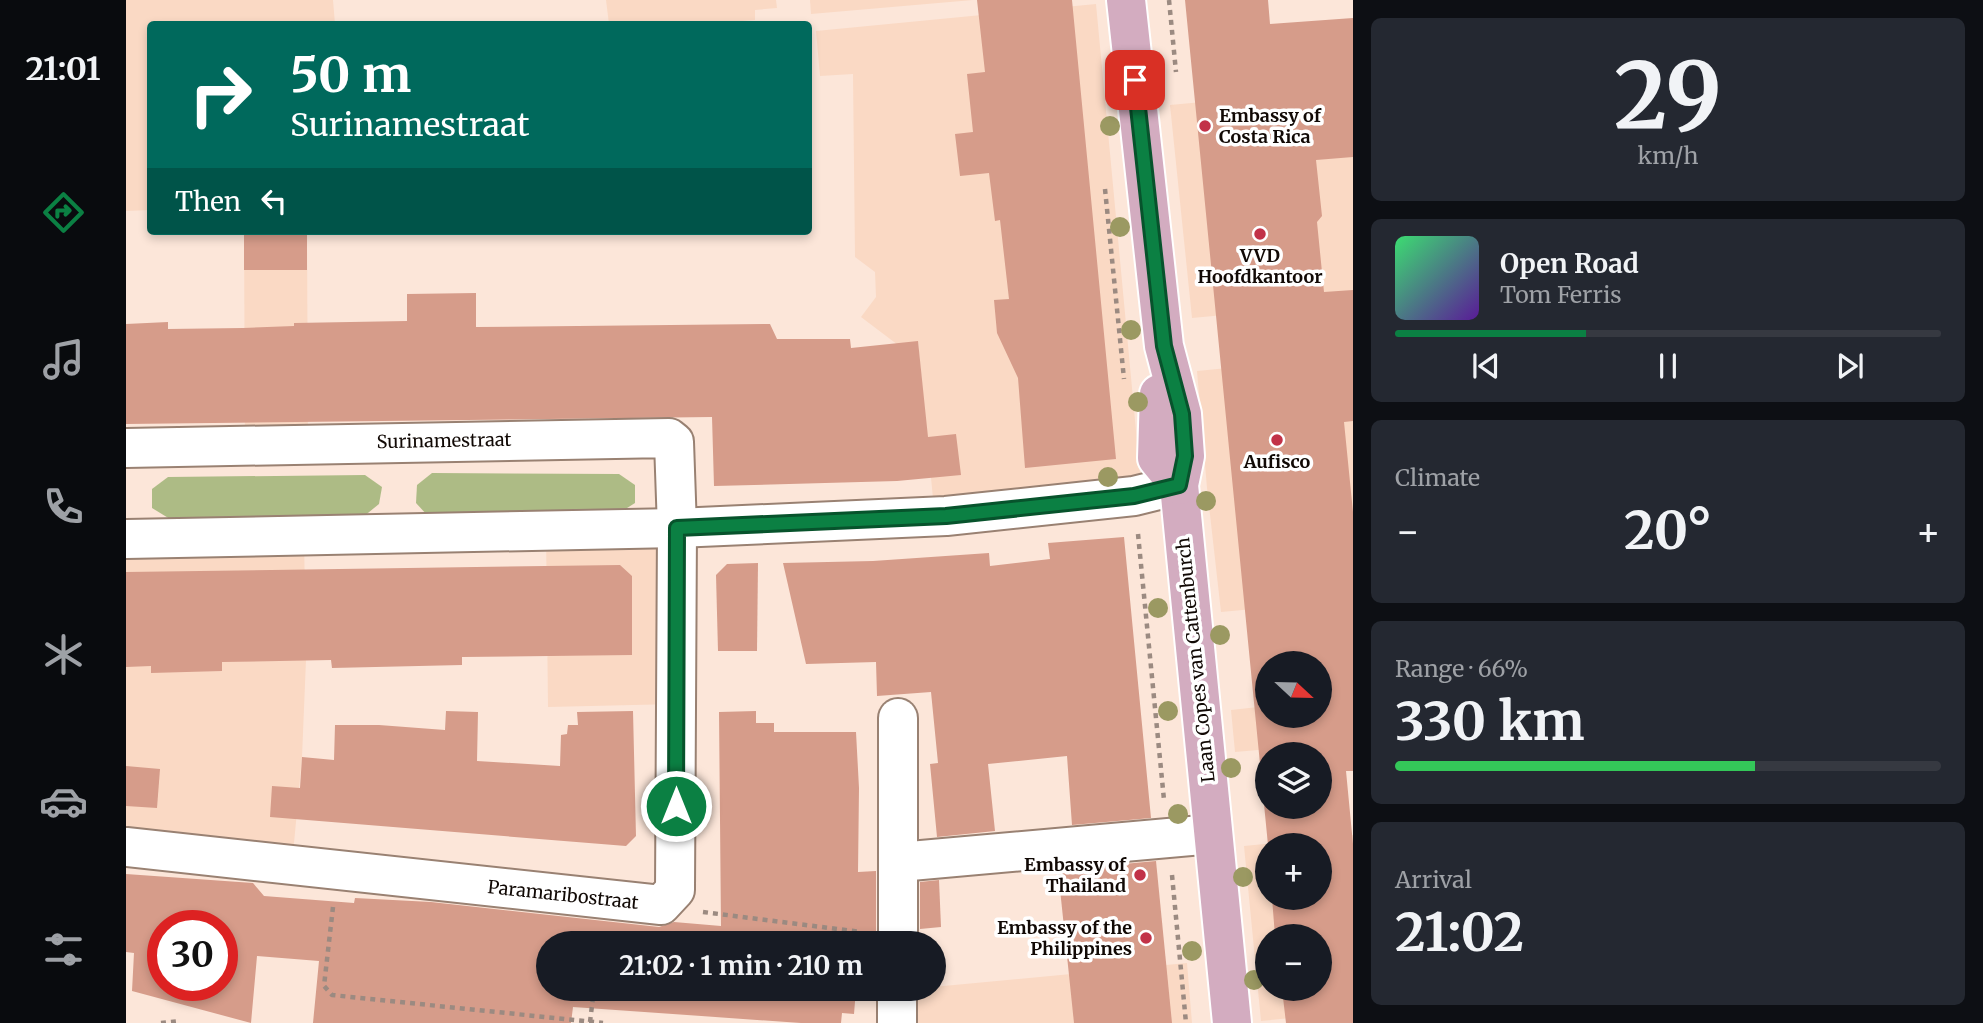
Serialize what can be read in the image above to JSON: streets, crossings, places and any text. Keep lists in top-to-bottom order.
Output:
{
  "streets": {
    "main road": ["Laan Copes van Cattenburch"],
    "street": ["Surinamestraat", "Paramaribostraat"]
  },
  "crossings": [
    ["Surinamestraat", "Paramaribostraat"]
  ],
  "places": [
    "Embassy of Costa Rica",
    "VVD Hoofdkantoor",
    "Aufisco",
    "Embassy of Thailand",
    "Embassy of the Philippines"
  ],
  "north": "right",
  "page": {
    "tabs": "21:01",
    "tile": [
      ["29", "km/h"],
      "Climate",
      ["Range · 66%", "330 km"],
      ["Arrival", "21:02"]
    ],
    "turn": ["50 m", "Surinamestraat"],
    "then": "Then",
    "song": ["Open Road", "Tom Ferris"],
    "heat": ["−", "20°", "+"],
    "map_buttons": ["+", "−"],
    "limit": "30",
    "trip": "21:02 · 1 min · 210 m"
  }
}
